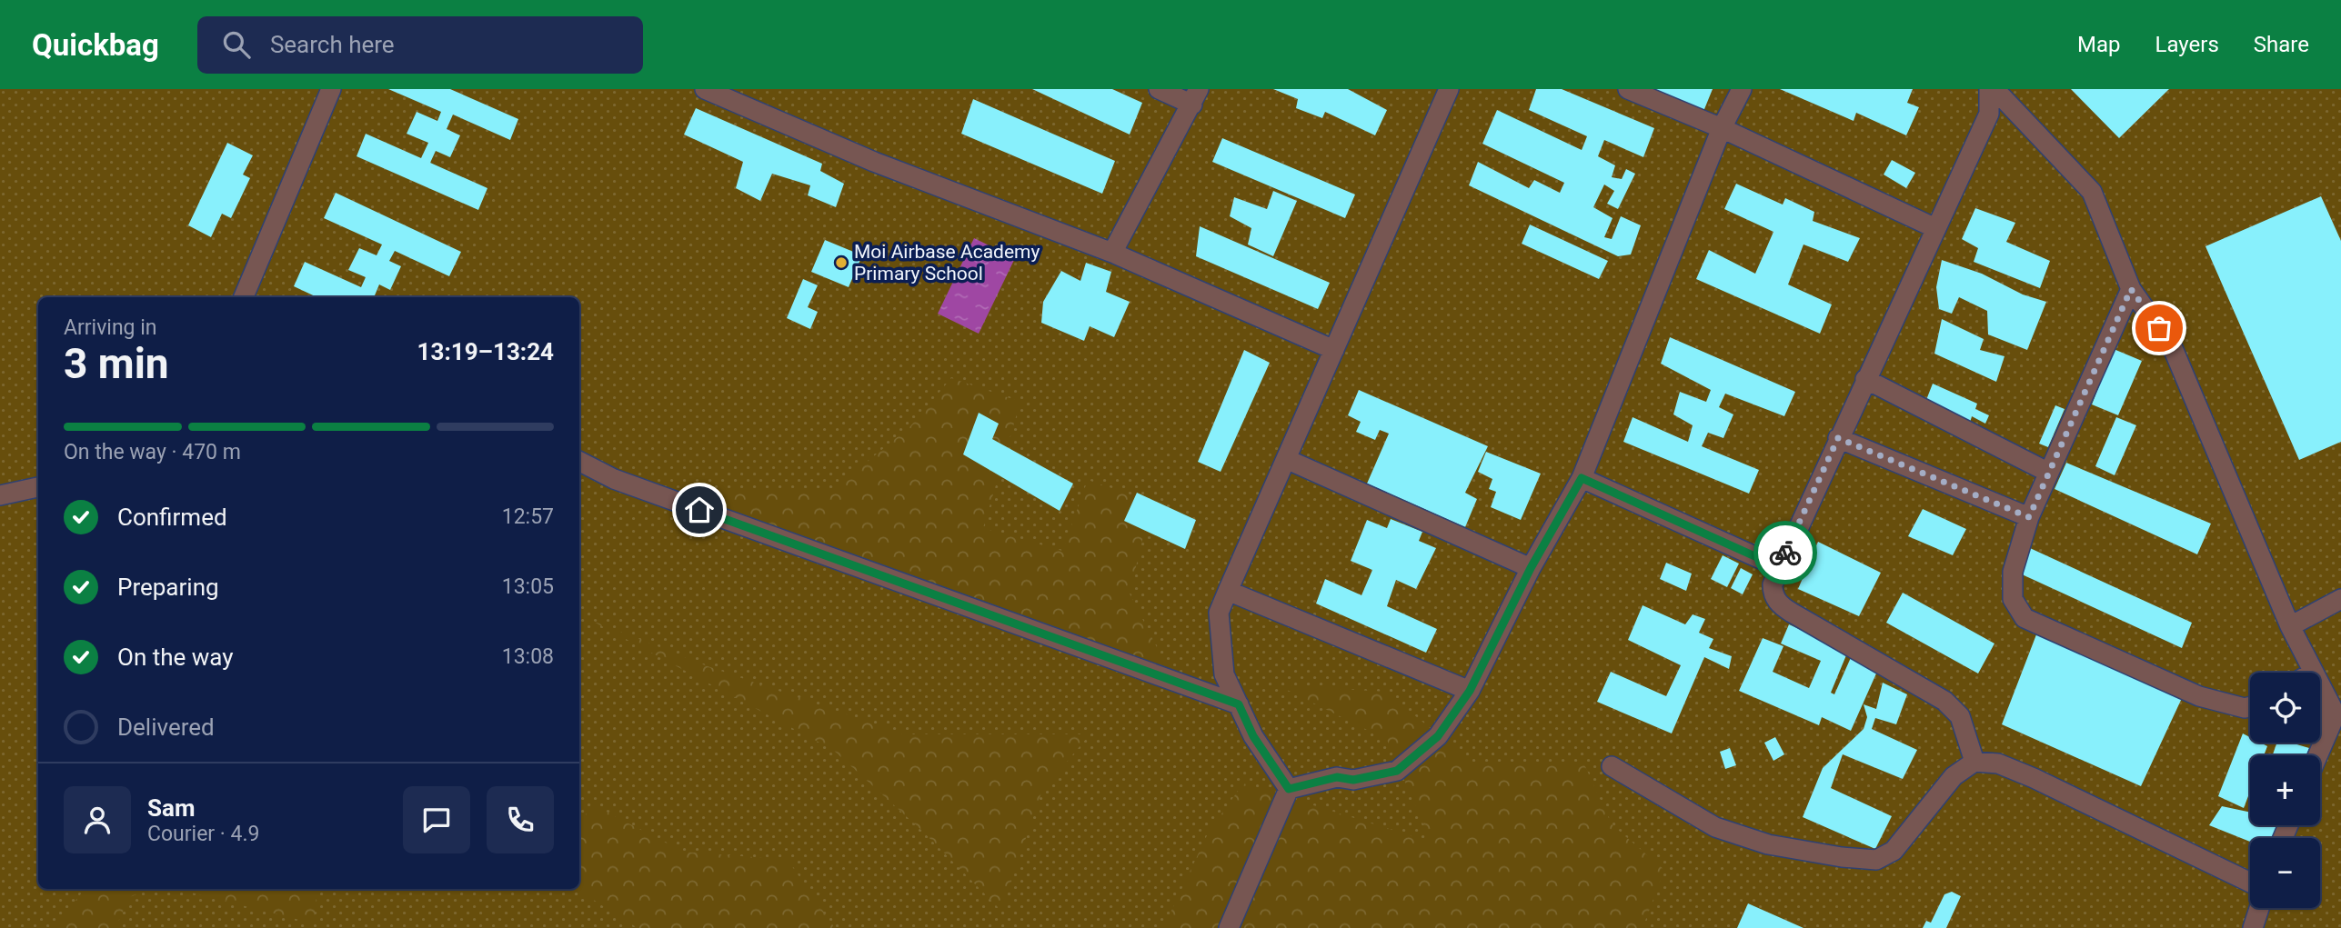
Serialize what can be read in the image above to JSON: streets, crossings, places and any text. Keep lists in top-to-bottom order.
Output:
{
  "places": ["Moi Airbase Academy Primary School"],
  "page": {
    "header": "Quickbag",
    "search": "Search here",
    "nav": ["Map", "Layers", "Share"],
    "heading": ["3 min", "Arriving in", "13:19–13:24"],
    "panel": ["Sam", "Courier · 4.9"],
    "bar": "On the way · 470 m",
    "list": [
      ["Confirmed", "12:57"],
      ["Preparing", "13:05"],
      ["On the way", "13:08"],
      "Delivered"
    ],
    "map_buttons": ["+", "−"]
  }
}
